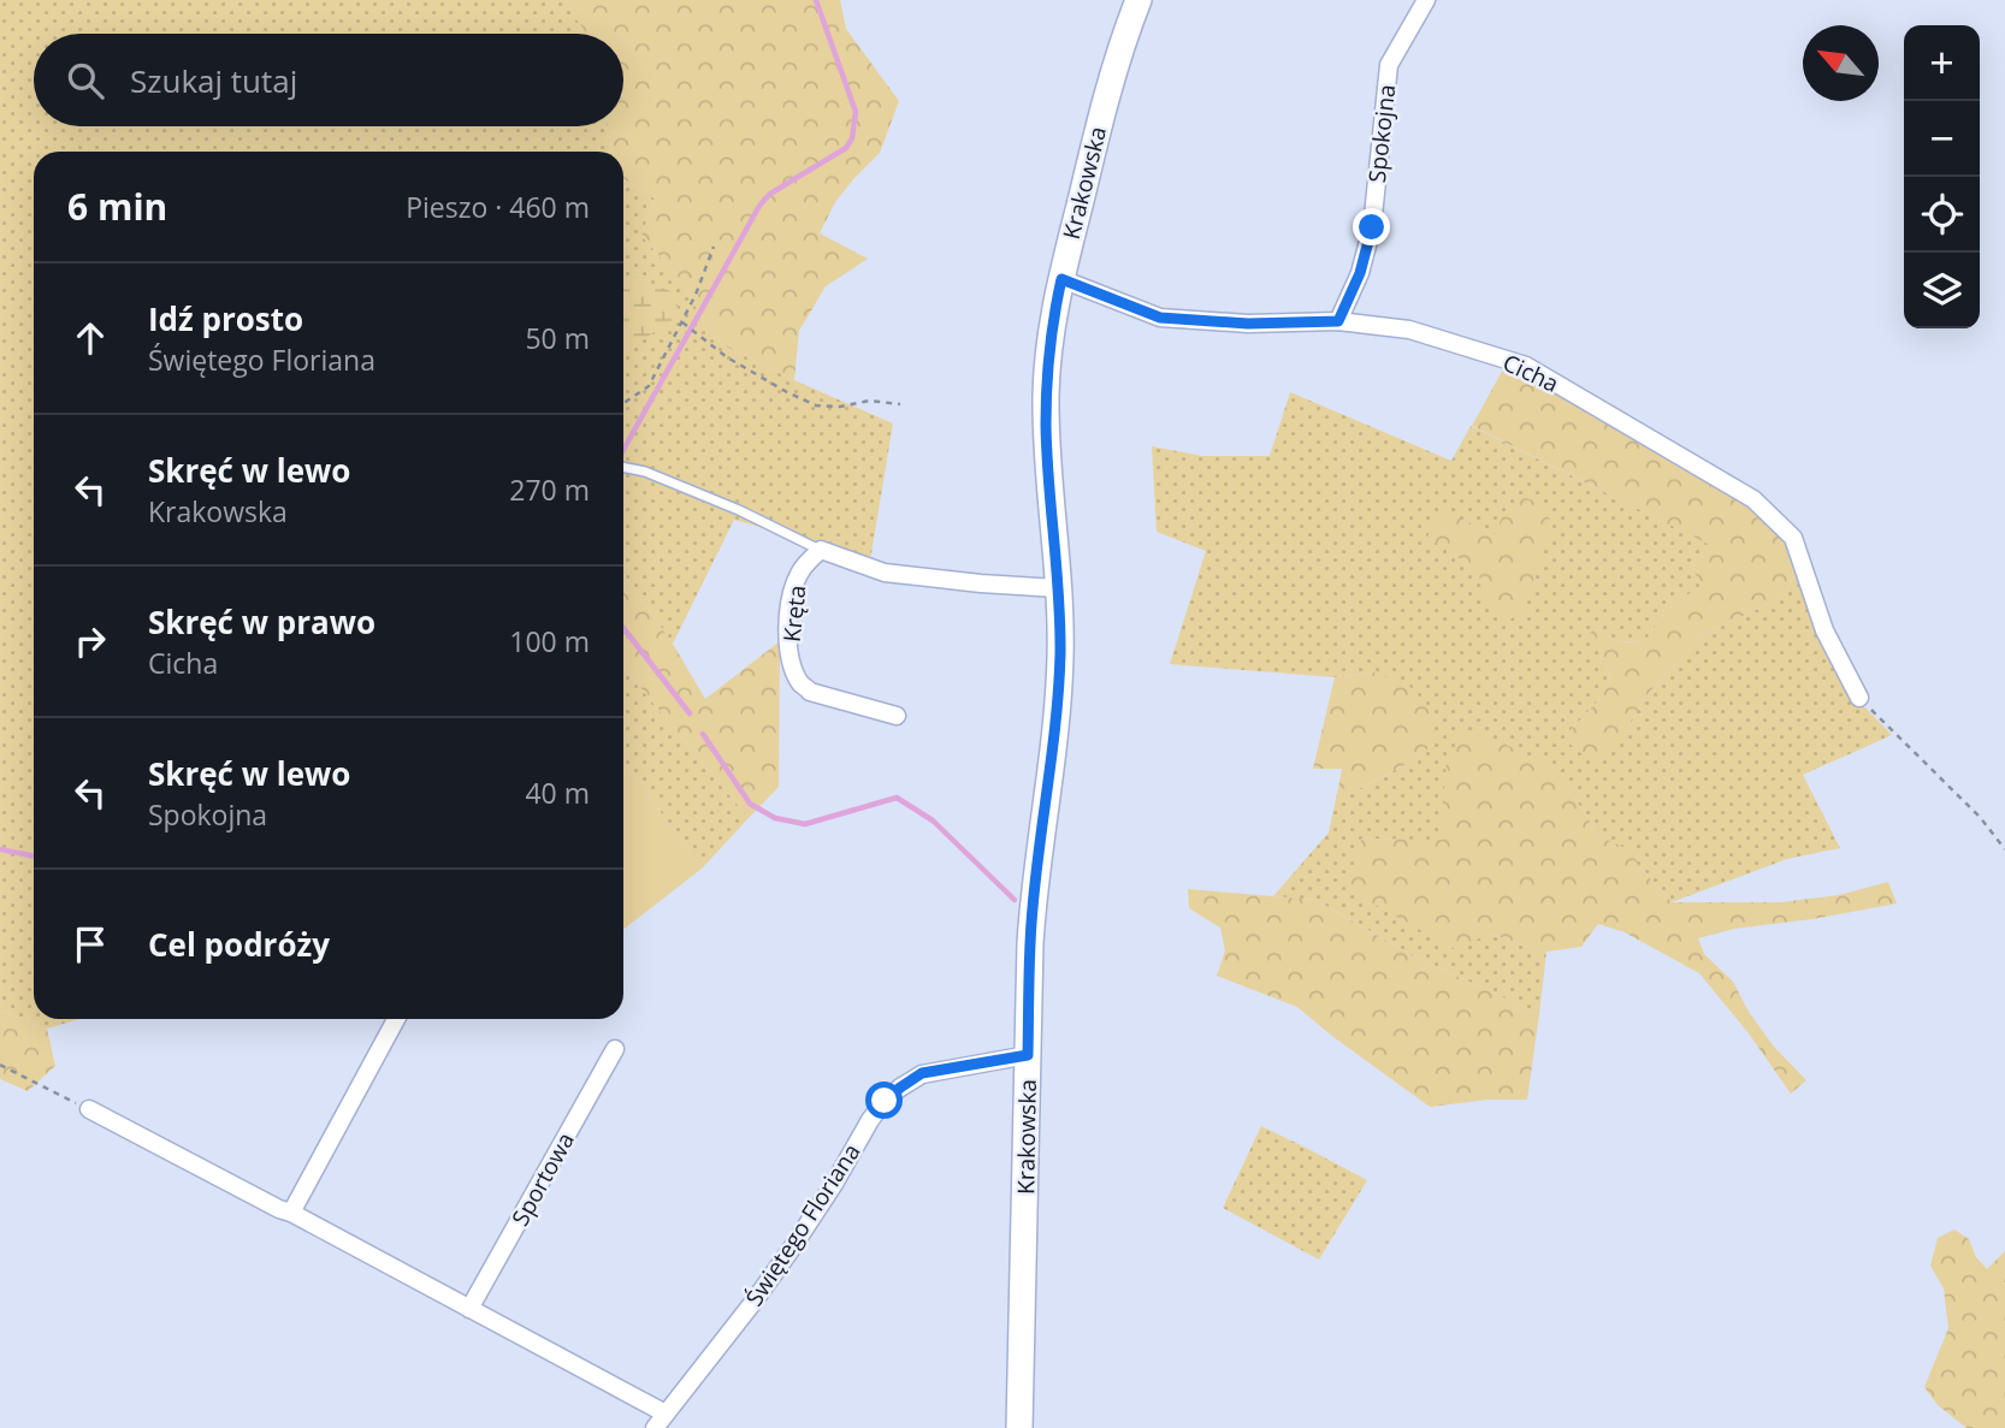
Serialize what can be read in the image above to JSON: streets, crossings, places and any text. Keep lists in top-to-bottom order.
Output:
{
  "streets": {
    "street": [
      "Spokojna",
      "Krakowska",
      "Cicha",
      "Kręta",
      "Sportowa",
      "Świętego Floriana"
    ]
  },
  "crossings": [
    ["Spokojna", "Cicha"],
    ["Krakowska", "Cicha"],
    ["Krakowska", "Świętego Floriana"]
  ],
  "north": "top left",
  "page": {
    "map_buttons": ["+", "−"],
    "search": "Szukaj tutaj",
    "heading": ["6 min", "Pieszo · 460 m"],
    "list": [
      ["Idź prosto", "Świętego Floriana", "50 m"],
      ["Skręć w lewo", "Krakowska", "270 m"],
      ["Skręć w prawo", "Cicha", "100 m"],
      ["Skręć w lewo", "Spokojna", "40 m"],
      "Cel podróży"
    ]
  }
}
